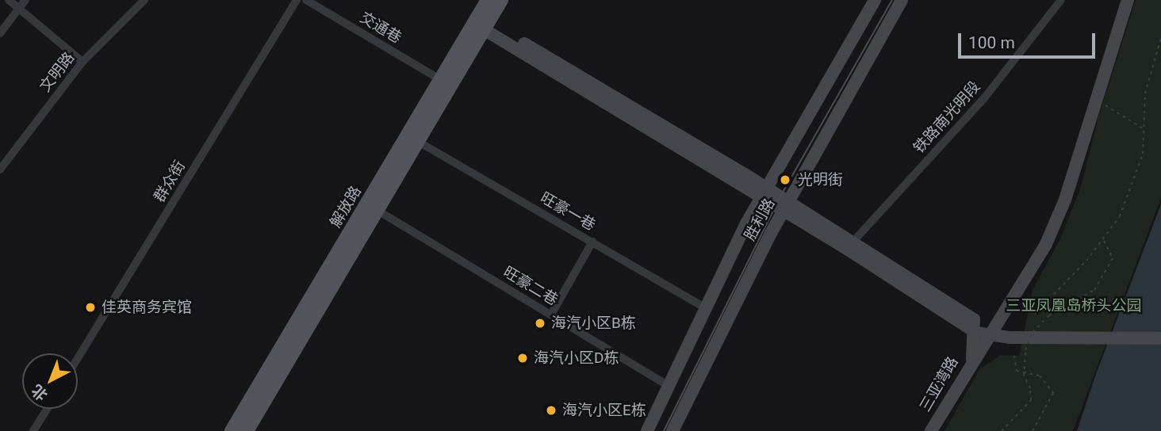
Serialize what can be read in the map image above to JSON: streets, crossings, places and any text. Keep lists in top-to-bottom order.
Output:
{
  "streets": {
    "main road": ["解放路", "胜利路", "三亚湾路"],
    "street": [
      "交通巷",
      "文明路",
      "铁路南光明段",
      "群众街",
      "旺豪一巷",
      "旺豪二巷"
    ]
  },
  "crossings": [
    ["交通巷", "解放路"],
    ["解放路", "旺豪一巷"],
    ["解放路", "旺豪二巷"],
    ["旺豪一巷", "胜利路"],
    ["胜利路", "旺豪二巷"]
  ],
  "parks": ["三亚凤凰岛桥头公园"],
  "places": [
    "光明街",
    "佳英商务宾馆",
    "海汽小区B栋",
    "海汽小区D栋",
    "海汽小区E栋"
  ],
  "scale_bar": "100 m",
  "north": "bottom left"
}
